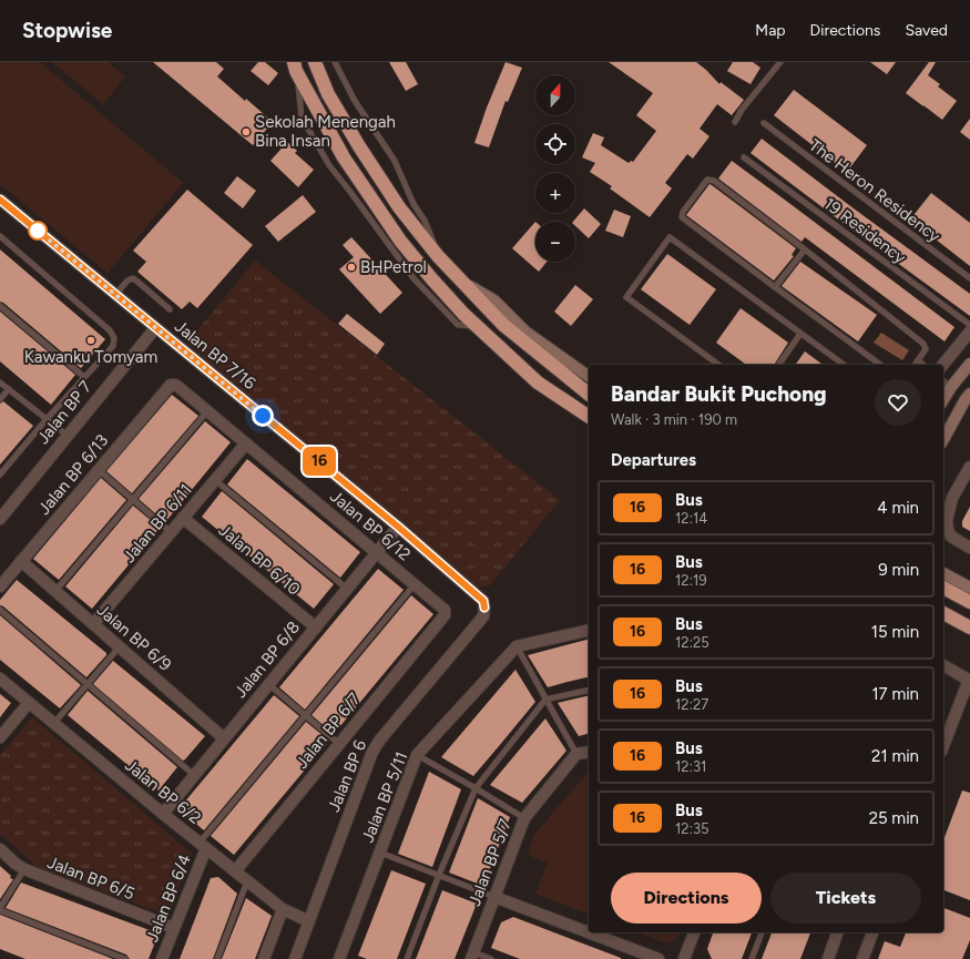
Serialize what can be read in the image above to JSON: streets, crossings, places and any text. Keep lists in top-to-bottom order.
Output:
{
  "streets": {
    "street": [
      "Jalan BP 7/16",
      "Jalan BP 7",
      "Jalan BP 6/13",
      "Jalan BP 6/11",
      "Jalan BP 6/12",
      "Jalan BP 6/10",
      "Jalan BP 6/9",
      "Jalan BP 6/8",
      "Jalan BP 6/7",
      "Jalan BP 6",
      "Jalan BP 6/2",
      "Jalan BP 5/11",
      "Jalan BP 5/7",
      "Jalan BP 6/5",
      "Jalan BP 6/4"
    ],
    "lane": ["The Heron Residency", "19 Residency"]
  },
  "crossings": [
    ["Jalan BP 7/16", "Jalan BP 7"],
    ["Jalan BP 7/16", "Jalan BP 6/8"],
    ["Jalan BP 7/16", "Jalan BP 6"],
    ["Jalan BP 6/13", "Jalan BP 6/12"],
    ["Jalan BP 6/13", "Jalan BP 6/9"],
    ["Jalan BP 6/11", "Jalan BP 6/12"],
    ["Jalan BP 6/11", "Jalan BP 6/10"],
    ["Jalan BP 6/11", "Jalan BP 6/9"],
    ["Jalan BP 6/12", "Jalan BP 6/8"],
    ["Jalan BP 6/12", "Jalan BP 6/7"],
    ["Jalan BP 6/10", "Jalan BP 6/8"],
    ["Jalan BP 6/9", "Jalan BP 6/8"],
    ["Jalan BP 6/8", "Jalan BP 6/2"],
    ["Jalan BP 6/7", "Jalan BP 6/2"],
    ["Jalan BP 6", "Jalan BP 6/2"],
    ["Jalan BP 6/2", "Jalan BP 6/4"],
    ["Jalan BP 6/5", "Jalan BP 6/4"]
  ],
  "places": ["Sekolah Menengah Bina Insan", "BHPetrol", "Kawanku Tomyam"],
  "lines": ["bus line 16"],
  "north": "top",
  "page": {
    "header": "Stopwise",
    "nav": ["Map", "Directions", "Saved"],
    "on_map": "16",
    "map_buttons": ["+", "−"],
    "heading": [
      ["Bandar Bukit Puchong", "Walk · 3 min · 190 m"],
      "Departures"
    ],
    "list": [
      {
        "mark": "16",
        "name": "Bus",
        "note": "12:14",
        "value": "4 min"
      },
      {
        "mark": "16",
        "name": "Bus",
        "note": "12:19",
        "value": "9 min"
      },
      {
        "mark": "16",
        "name": "Bus",
        "note": "12:25",
        "value": "15 min"
      },
      {
        "mark": "16",
        "name": "Bus",
        "note": "12:27",
        "value": "17 min"
      },
      {
        "mark": "16",
        "name": "Bus",
        "note": "12:31",
        "value": "21 min"
      },
      {
        "mark": "16",
        "name": "Bus",
        "note": "12:35",
        "value": "25 min"
      }
    ],
    "buttons": ["Directions", "Tickets"]
  }
}
